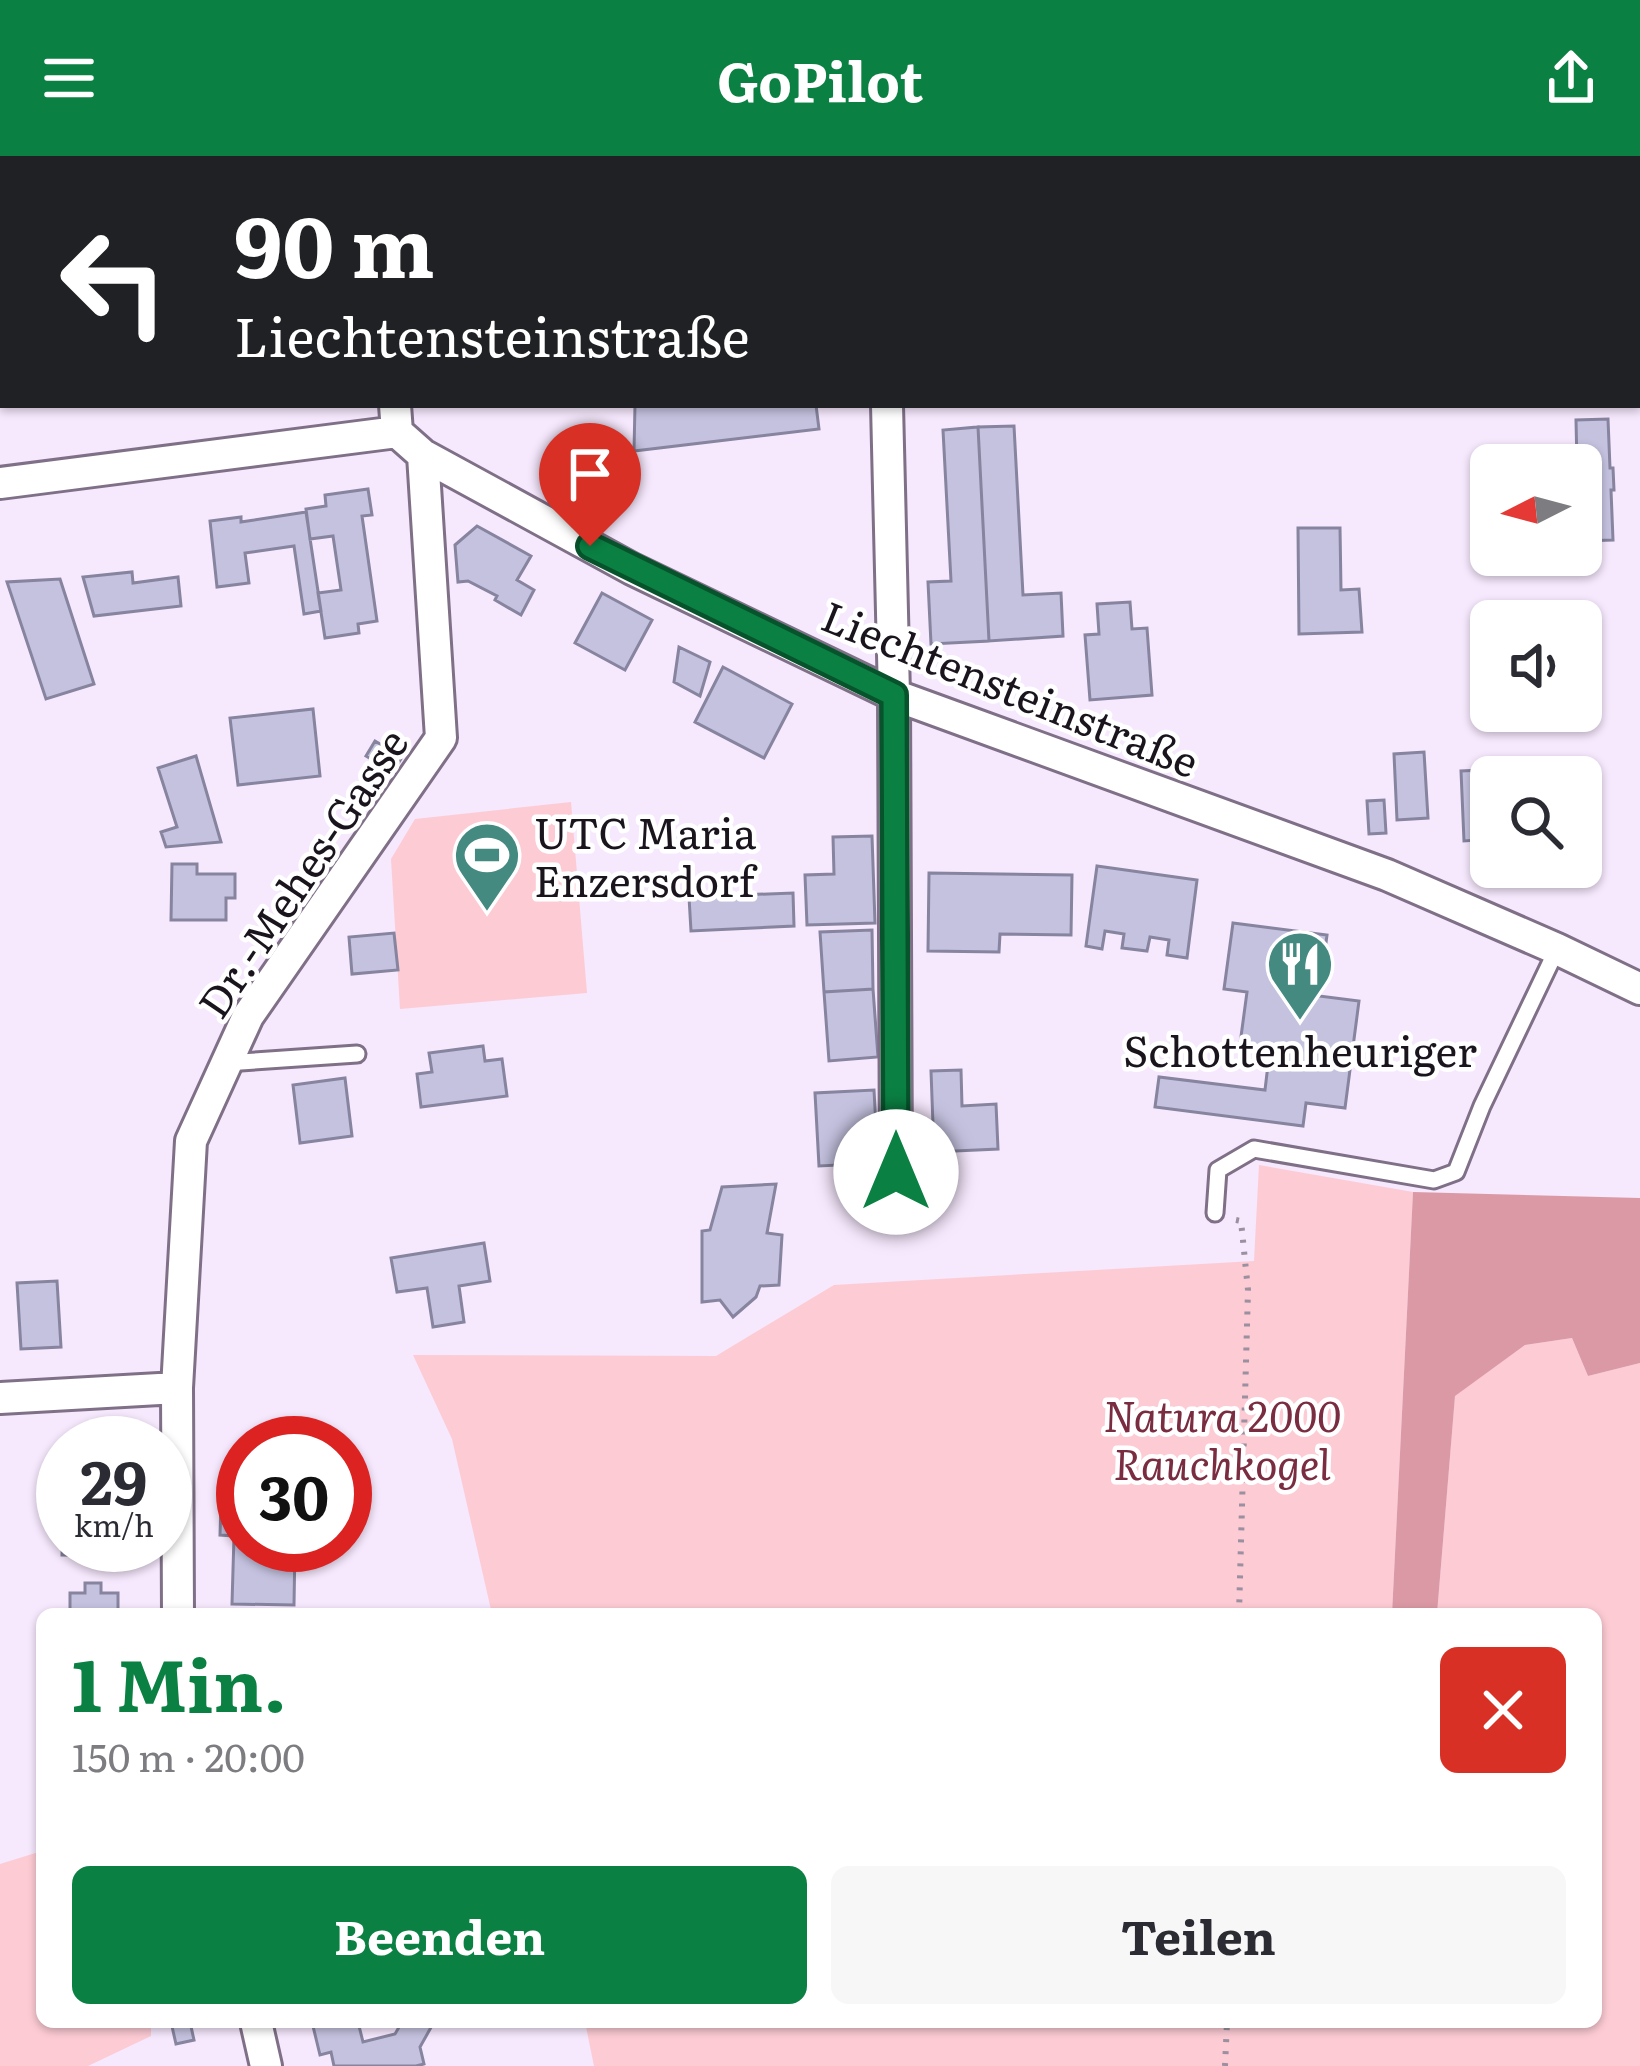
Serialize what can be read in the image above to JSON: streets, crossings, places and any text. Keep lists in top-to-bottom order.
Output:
{
  "streets": {
    "street": ["Liechtensteinstraße", "Dr.-Mehes-Gasse"]
  },
  "crossings": [
    ["Liechtensteinstraße", "Dr.-Mehes-Gasse"]
  ],
  "parks": ["Natura 2000 Rauchkogel"],
  "places": {
    "sports": ["UTC Maria Enzersdorf"],
    "restaurant": ["Schottenheuriger"]
  },
  "north": "left",
  "page": {
    "header": "GoPilot",
    "turn": ["90 m", "Liechtensteinstraße"],
    "speed": "29 km/h",
    "limit": "30",
    "heading": ["1 Min.", "150 m · 20:00"],
    "buttons": ["Beenden", "Teilen"]
  }
}
